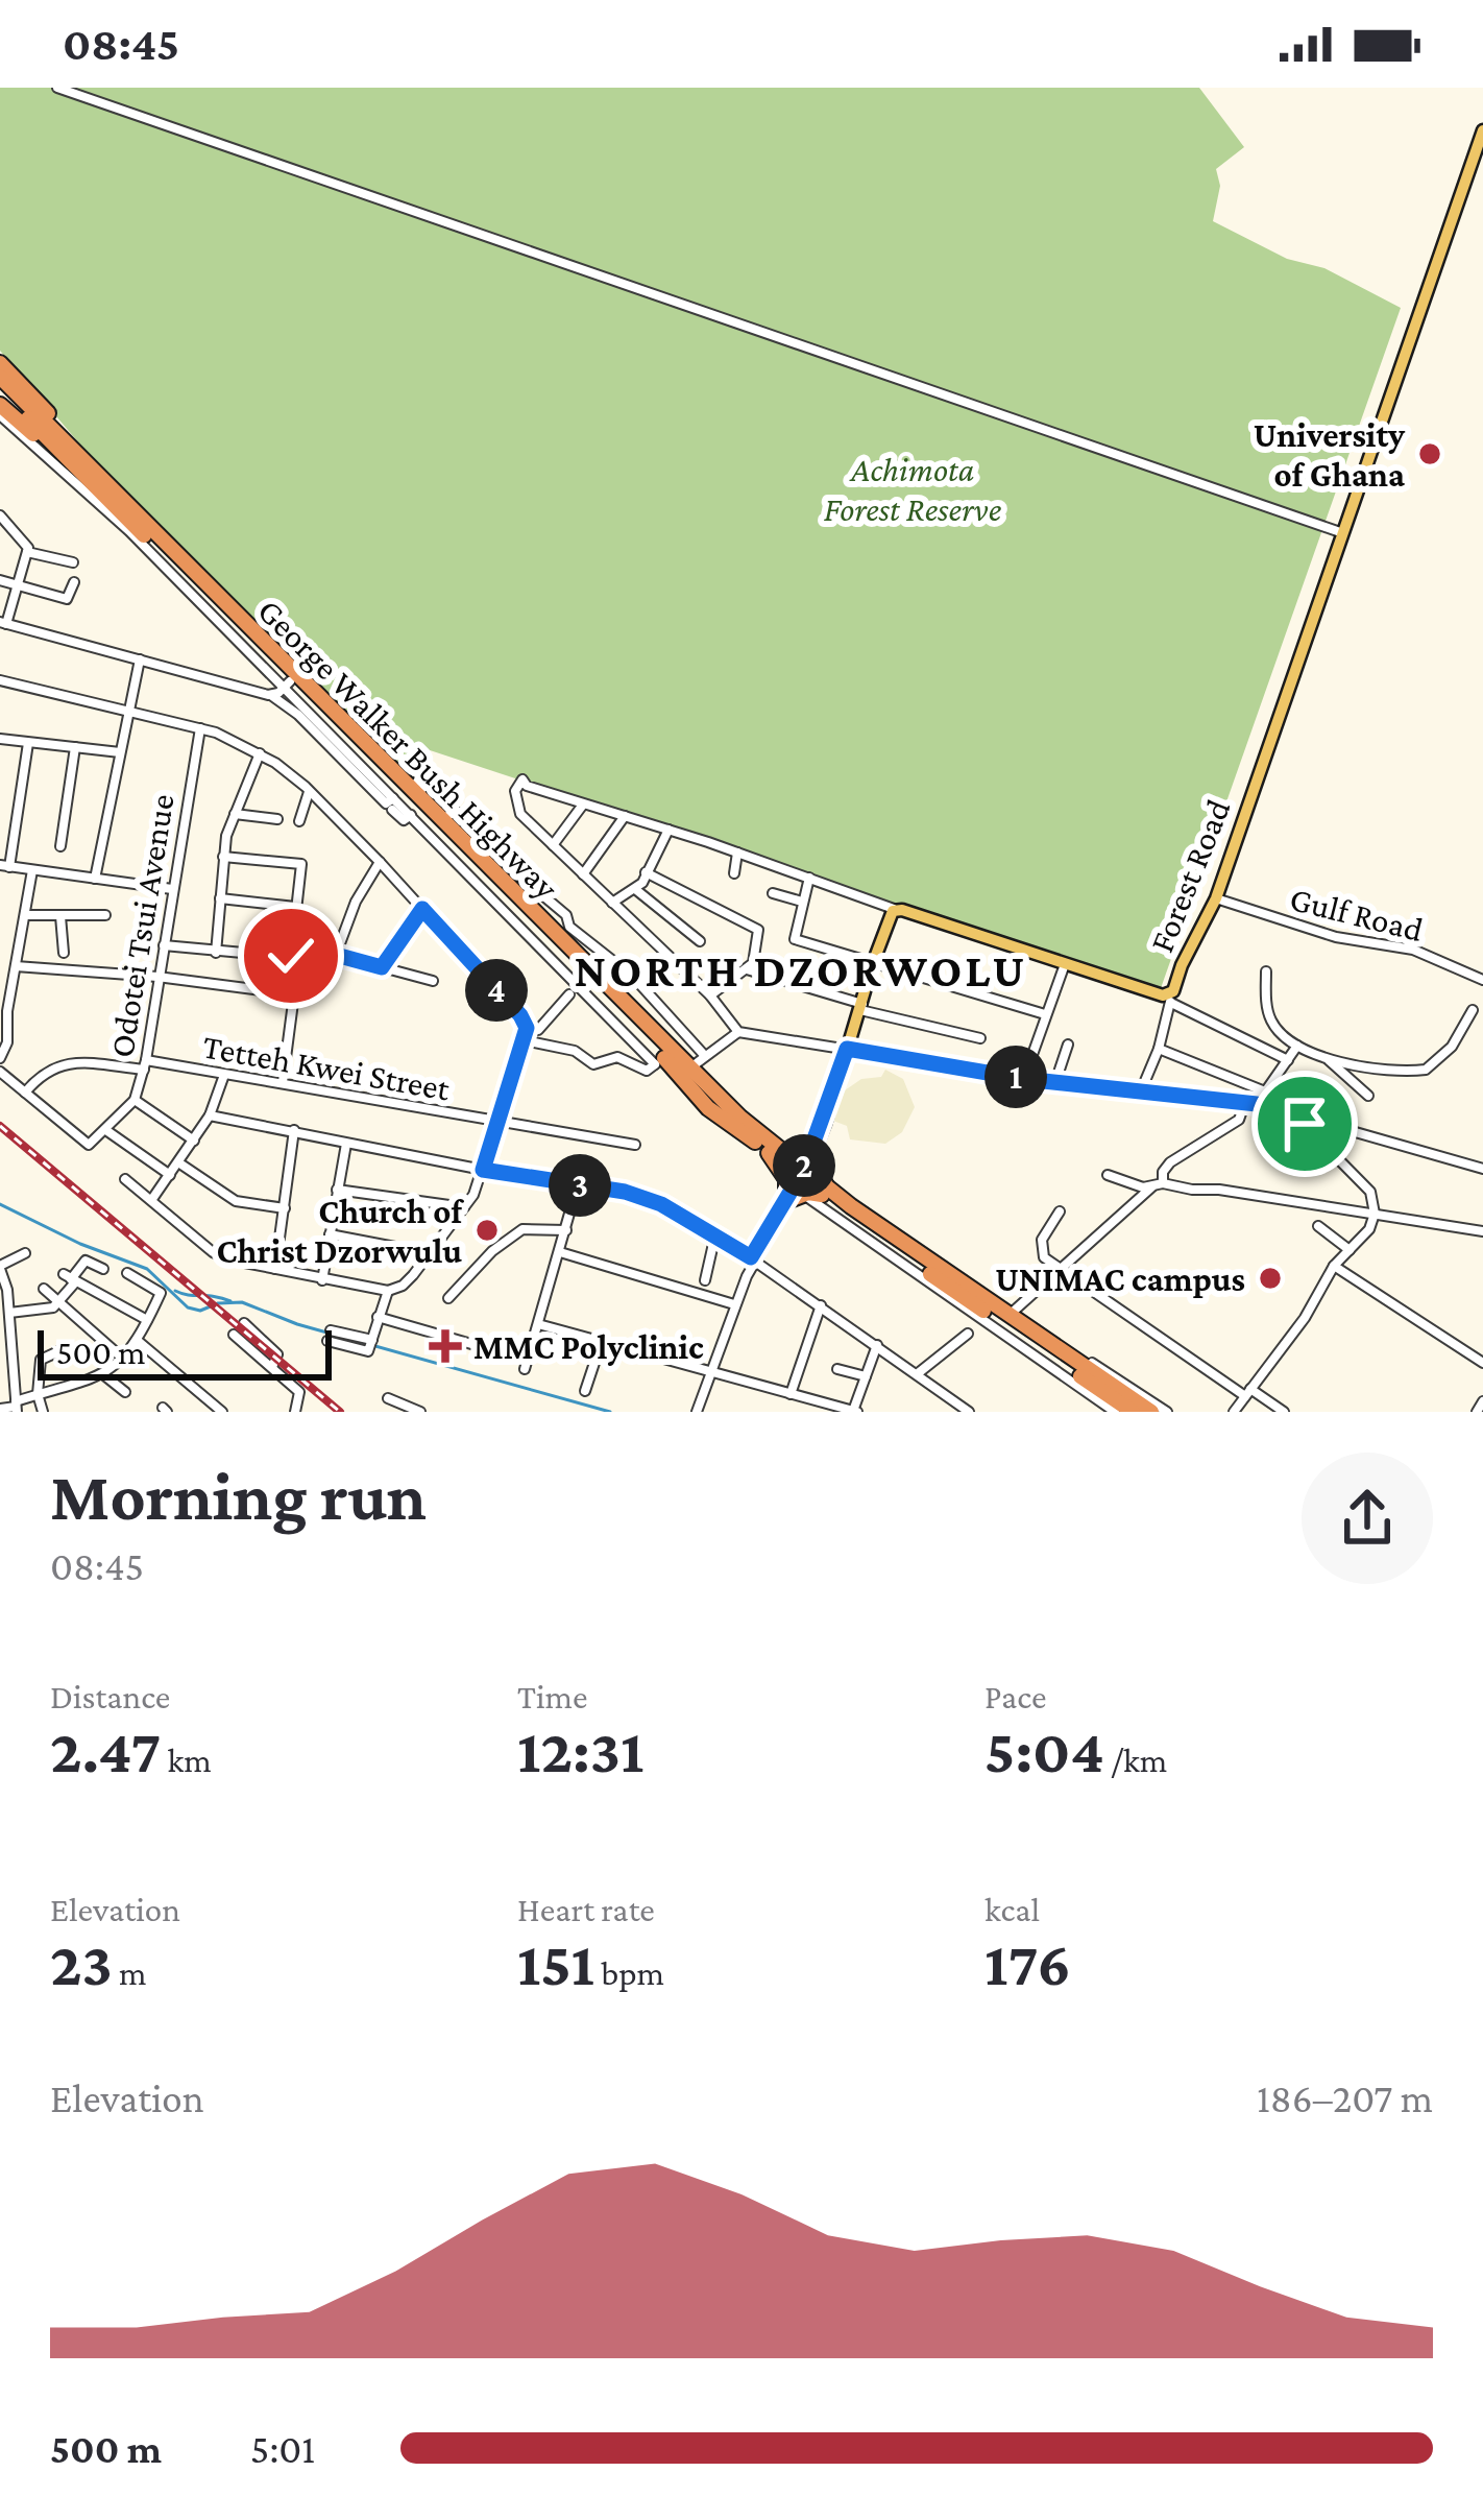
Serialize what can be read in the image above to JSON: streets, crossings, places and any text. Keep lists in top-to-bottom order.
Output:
{
  "streets": {
    "highway": ["George Walker Bush Highway"],
    "main road": ["Forest Road"],
    "street": ["Gulf Road", "Odotei Tsui Avenue", "Tetteh Kwei Street"]
  },
  "crossings": [
    ["Forest Road", "Gulf Road"],
    ["Odotei Tsui Avenue", "Tetteh Kwei Street"]
  ],
  "districts": ["NORTH DZORWOLU"],
  "parks": ["Achimota Forest Reserve"],
  "places": {
    "other": ["University of Ghana", "Church of Christ Dzorwulu", "UNIMAC campus"],
    "health": ["MMC Polyclinic"]
  },
  "scale_bar": "500 m",
  "page": {
    "status": "08:45",
    "pins": [
      "4",
      "1",
      "2",
      "3"
    ],
    "scale": "500 m",
    "heading": ["Morning run", "08:45"],
    "stats": [
      ["Distance", "2.47 km"],
      ["Time", "12:31"],
      ["Pace", "5:04 /km"],
      ["Elevation", "23 m"],
      ["Heart rate", "151 bpm"],
      ["kcal", "176"]
    ],
    "chart": ["Elevation", "186–207 m"],
    "list": [
      {
        "name": "500 m",
        "note": "5:01"
      }
    ]
  }
}
